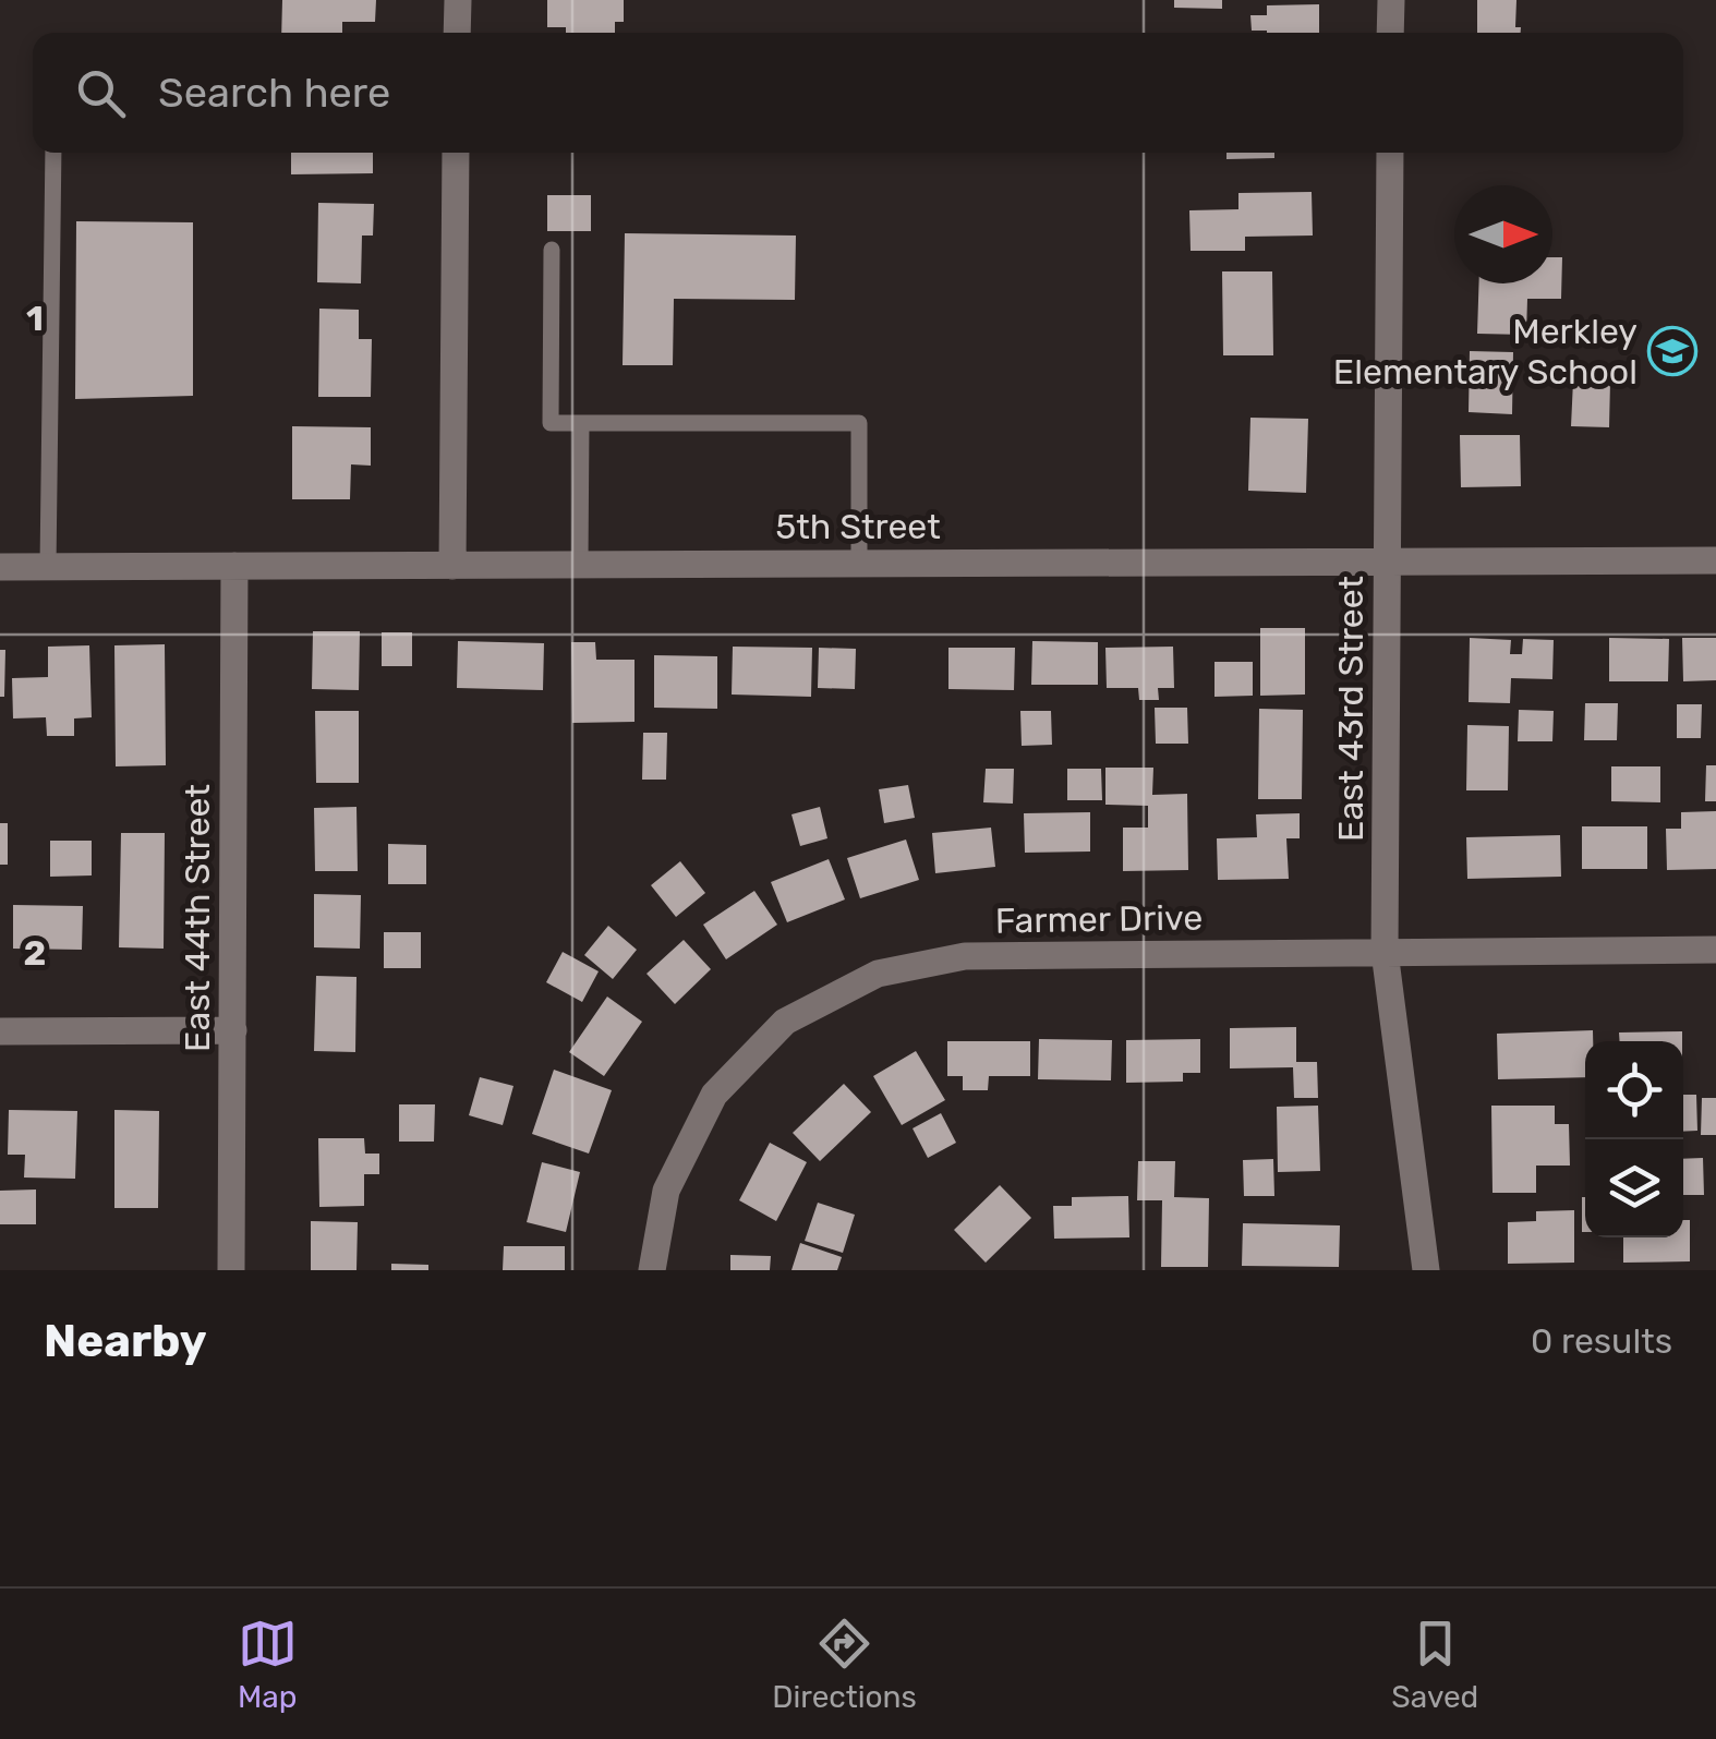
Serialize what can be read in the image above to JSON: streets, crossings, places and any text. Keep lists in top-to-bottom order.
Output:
{
  "streets": {
    "street": [
      "5th Street",
      "East 43rd Street",
      "East 44th Street",
      "Farmer Drive"
    ]
  },
  "crossings": [
    ["5th Street", "East 43rd Street"],
    ["5th Street", "East 44th Street"],
    ["East 43rd Street", "Farmer Drive"]
  ],
  "places": {
    "school or university": ["Merkley Elementary School"]
  },
  "north": "right",
  "page": {
    "search": "Search here",
    "heading": ["Nearby", "0 results"],
    "nav": ["Map", "Directions", "Saved"]
  },
  "grid": {
    "rows": ["1", "2"]
  }
}
